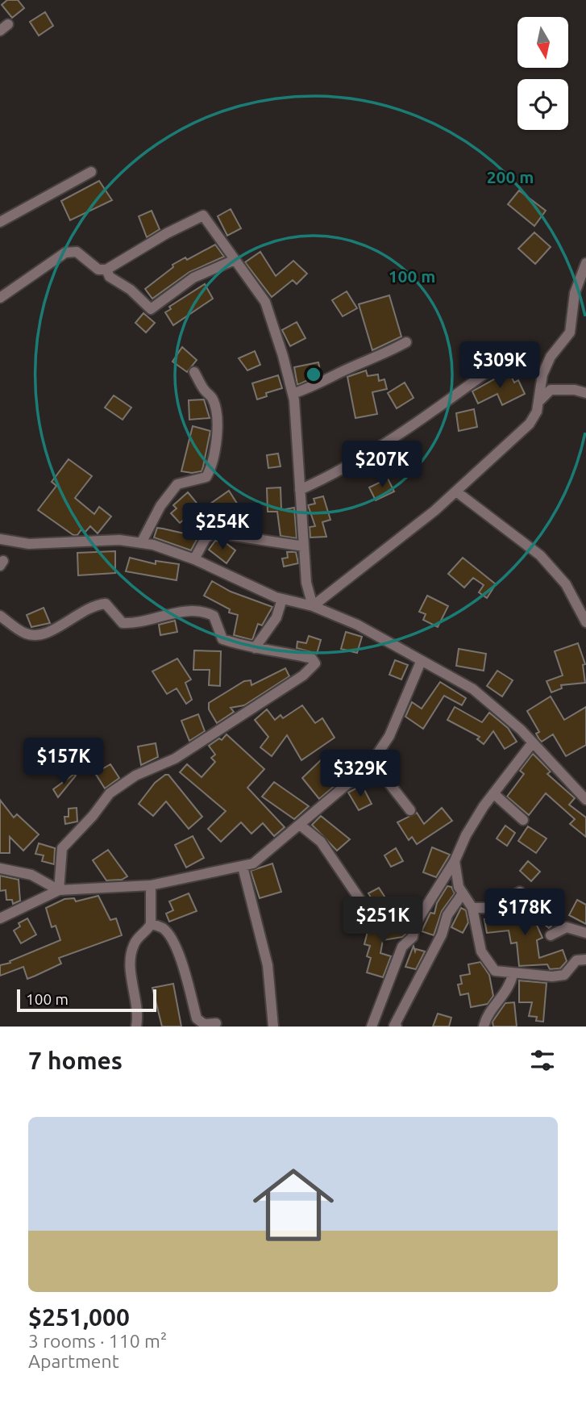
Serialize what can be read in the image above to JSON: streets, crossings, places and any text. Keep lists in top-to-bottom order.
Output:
{
  "scale_bar": "100 m",
  "north": "bottom",
  "page": {
    "price": [
      "$309K",
      "$207K",
      "$254K",
      "$157K",
      "$329K",
      "$178K",
      "$251K"
    ],
    "scale": "100 m",
    "heading": "7 homes",
    "list": [
      {
        "name": "$251,000",
        "note": "3 rooms · 110 m² · Apartment"
      }
    ]
  },
  "rings": ["200 m", "100 m"]
}
